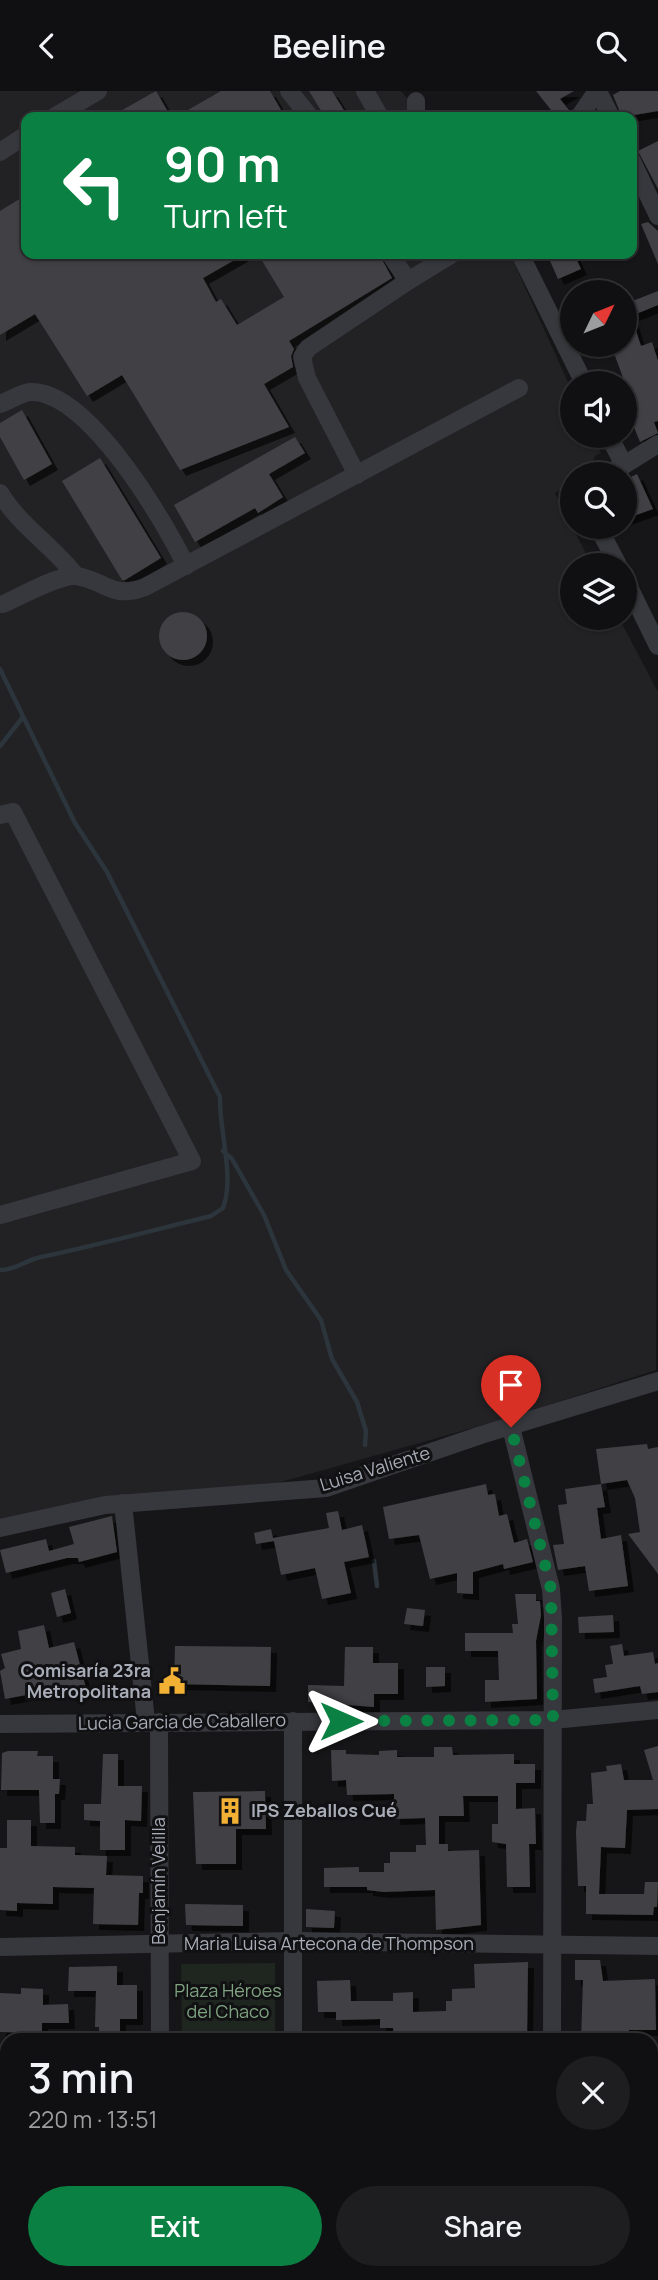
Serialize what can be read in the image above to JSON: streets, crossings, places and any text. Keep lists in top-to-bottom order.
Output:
{
  "streets": {
    "street": [
      "Luisa Valiente",
      "Lucia Garcia de Caballero",
      "Benjamín Velilla",
      "Maria Luisa Artecona de Thompson"
    ]
  },
  "crossings": [
    ["Luisa Valiente", "Benjamín Velilla"],
    ["Lucia Garcia de Caballero", "Benjamín Velilla"],
    ["Benjamín Velilla", "Maria Luisa Artecona de Thompson"]
  ],
  "parks": ["Plaza Héroes del Chaco"],
  "places": {
    "public building": ["Comisaría 23ra Metropolitana"],
    "building": ["IPS Zeballos Cué"]
  },
  "north": "top right",
  "page": {
    "header": "Beeline",
    "turn": ["90 m", "Turn left"],
    "heading": ["3 min", "220 m · 13:51"],
    "buttons": ["Exit", "Share"]
  }
}
